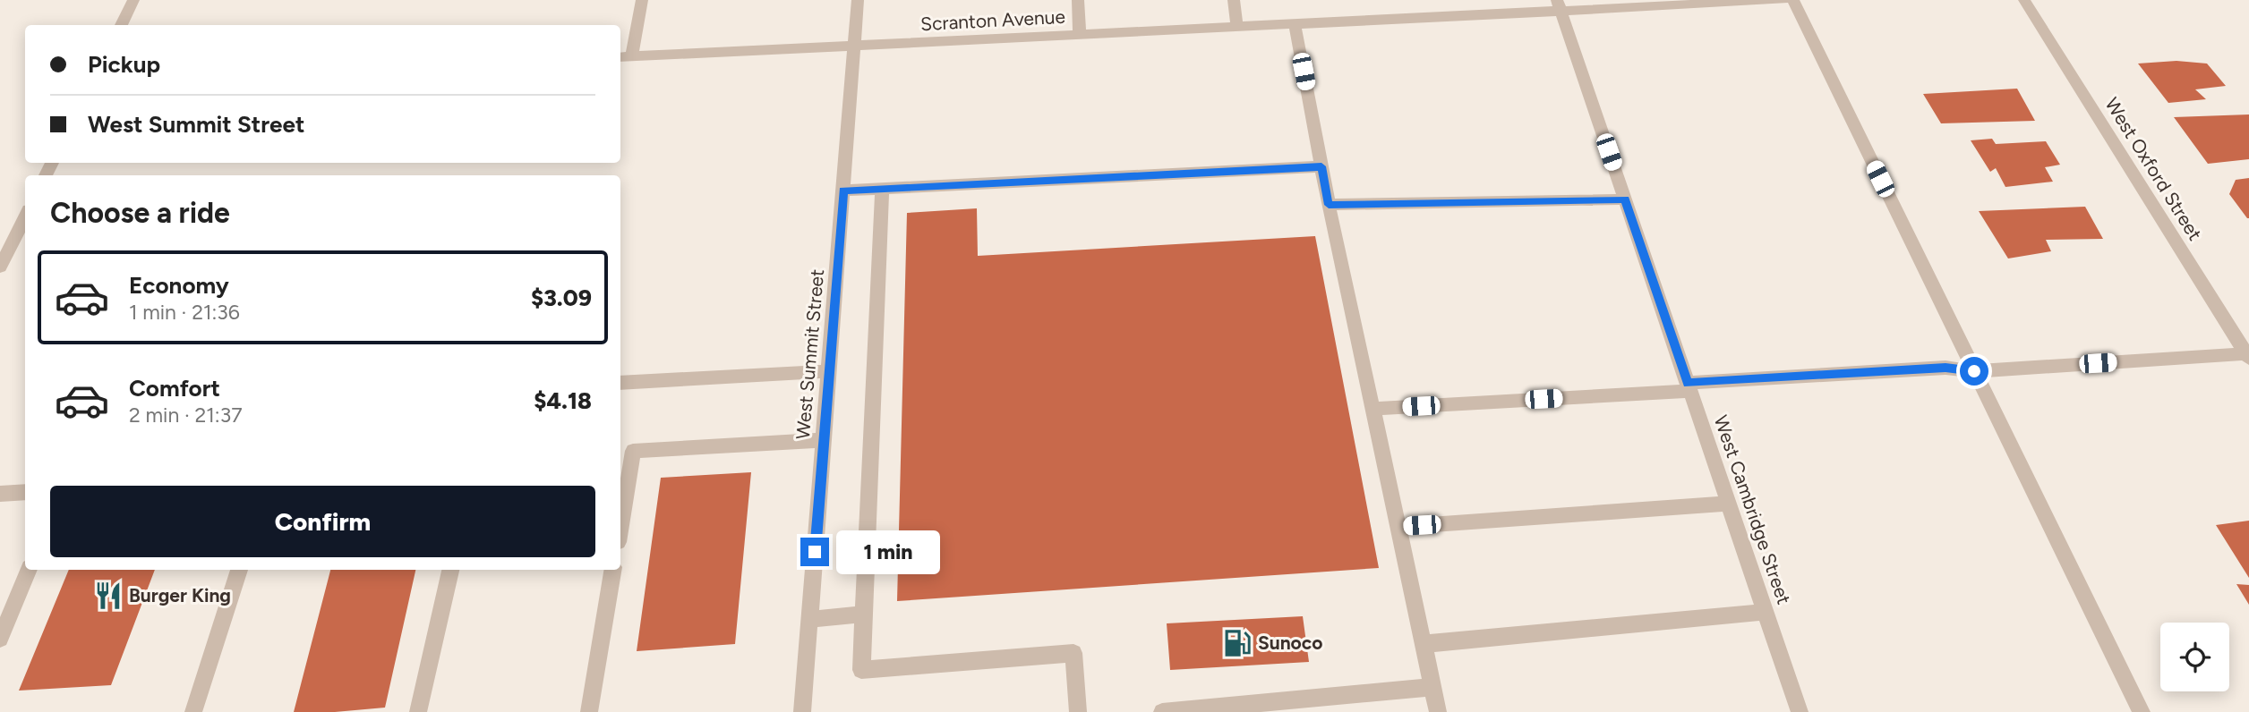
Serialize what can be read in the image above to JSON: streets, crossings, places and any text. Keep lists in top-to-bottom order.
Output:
{
  "streets": {
    "street": [
      "Scranton Avenue",
      "West Oxford Street",
      "West Summit Street",
      "West Cambridge Street"
    ]
  },
  "crossings": [
    ["Scranton Avenue", "West Summit Street"],
    ["Scranton Avenue", "West Cambridge Street"]
  ],
  "places": {
    "restaurant": ["Burger King"],
    "fuel station": ["Sunoco"]
  },
  "page": {
    "banner": ["Pickup", "West Summit Street"],
    "heading": "Choose a ride",
    "list": [
      {
        "name": "Economy",
        "note": "1 min · 21:36",
        "value": "$3.09"
      },
      {
        "name": "Comfort",
        "note": "2 min · 21:37",
        "value": "$4.18"
      }
    ],
    "buttons": "Confirm",
    "bubble": "1 min"
  }
}
